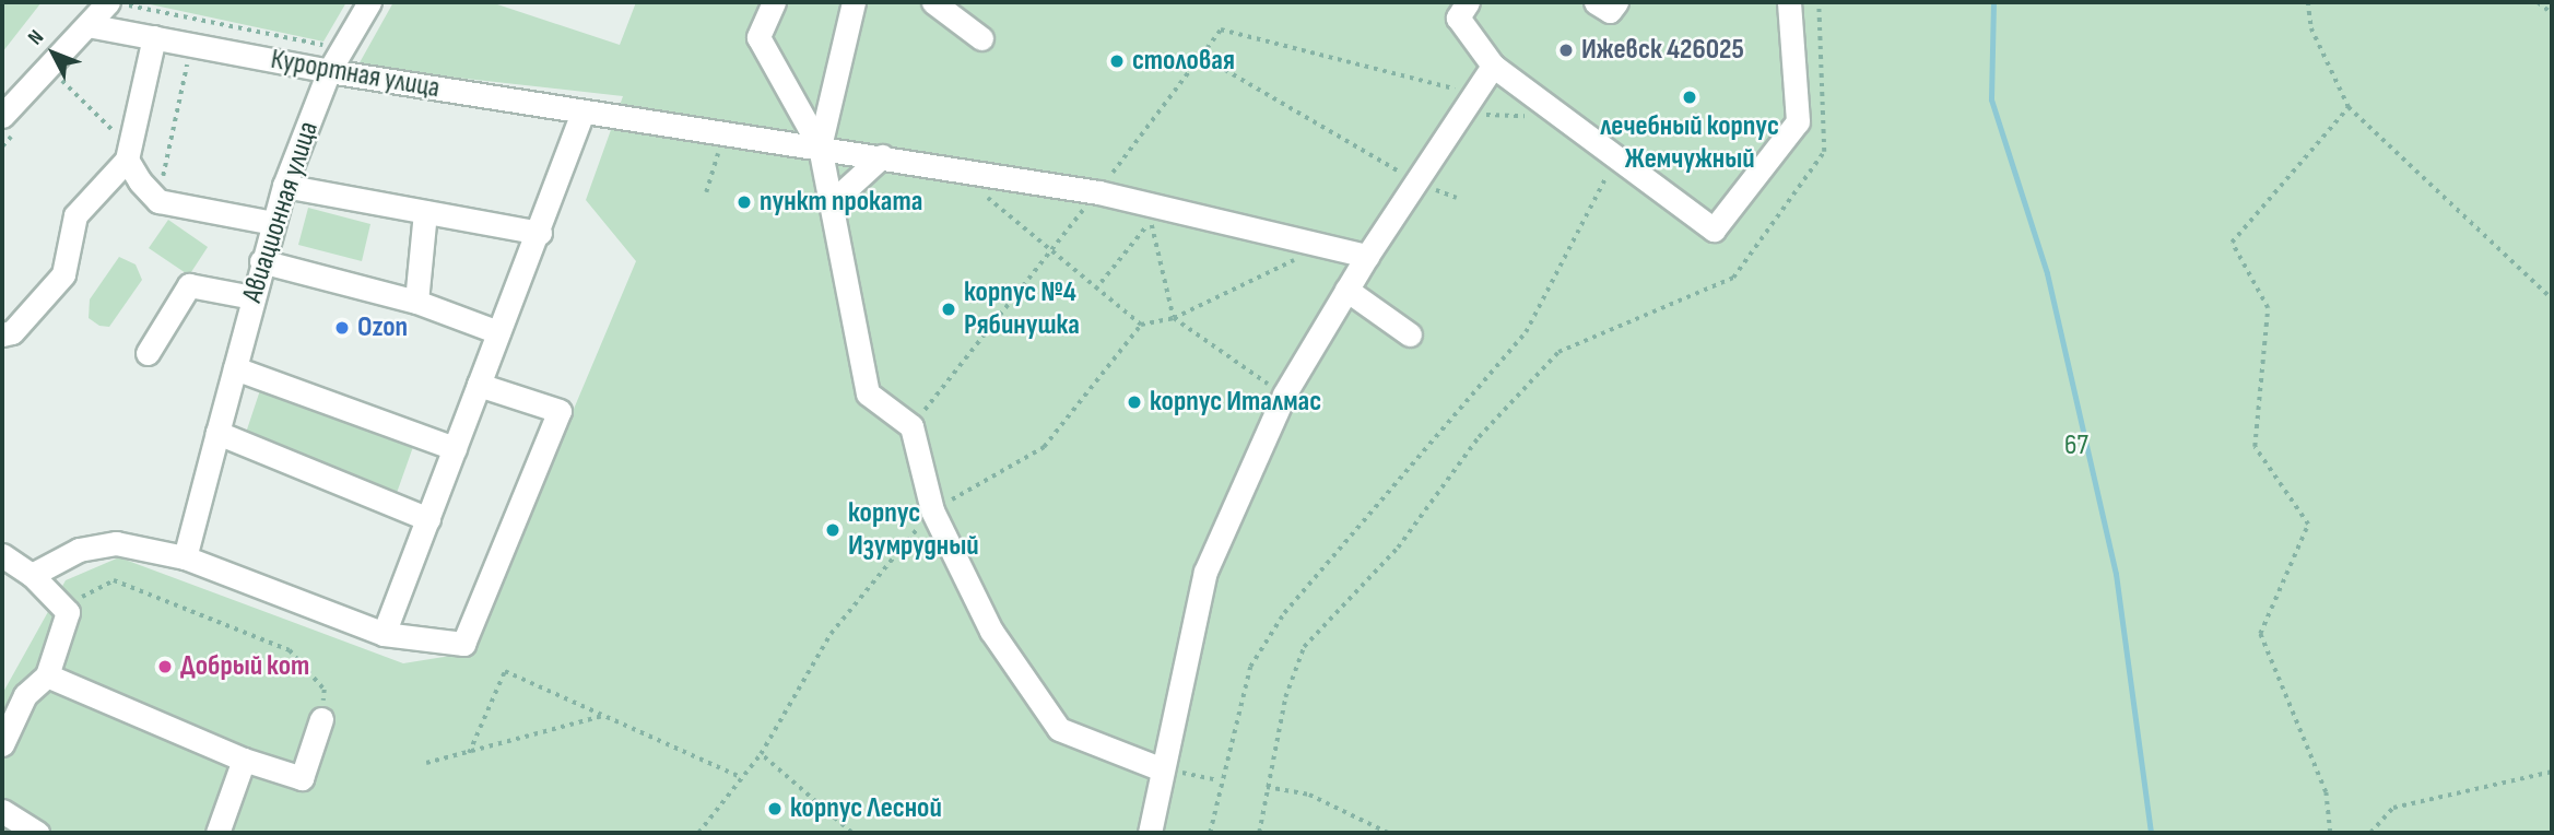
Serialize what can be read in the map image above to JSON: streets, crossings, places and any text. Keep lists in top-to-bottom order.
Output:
{
  "streets": {
    "street": ["Курортная улица", "Авиационная улица"]
  },
  "crossings": [
    ["Курортная улица", "Авиационная улица"]
  ],
  "parks": ["67"],
  "places": [
    "Ижевск 426025",
    "столовая",
    "лечебный корпус Жемчужный",
    "пункт проката",
    "корпус №4 Рябинушка",
    "Ozon",
    "корпус Италмас",
    "корпус Изумрудный",
    "Добрый кот",
    "корпус Лесной"
  ],
  "north": "top left"
}
